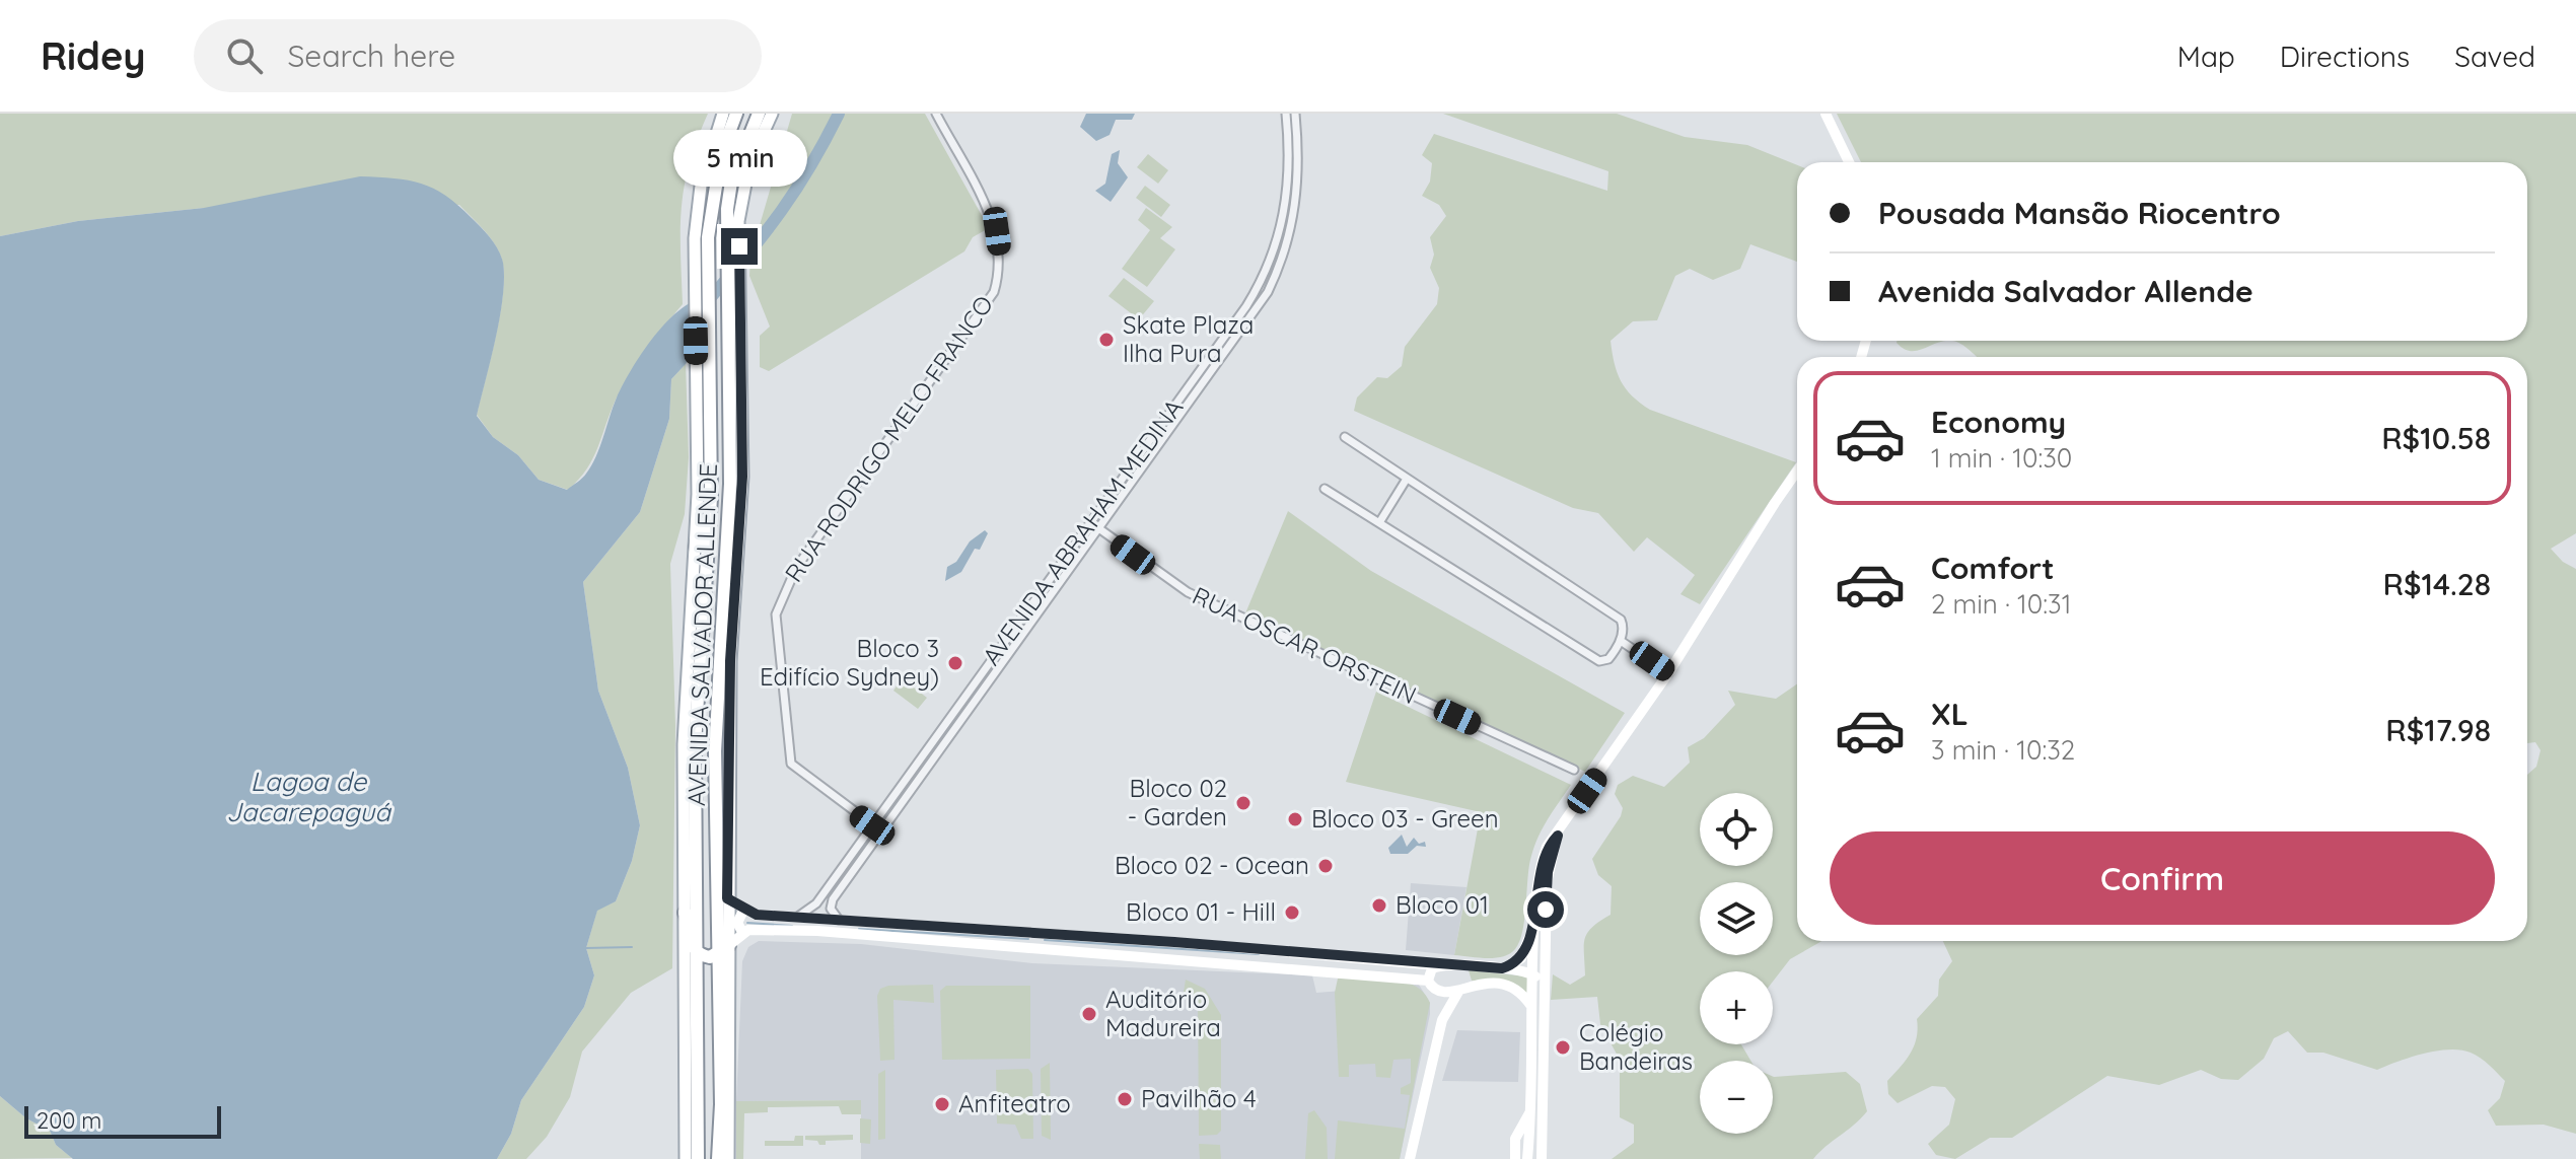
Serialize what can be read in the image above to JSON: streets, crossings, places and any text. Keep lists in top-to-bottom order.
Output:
{
  "streets": {
    "highway": ["AVENIDA SALVADOR ALLENDE"],
    "street": ["RUA RODRIGO MELO FRANCO", "AVENIDA ABRAHAM MEDINA", "RUA OSCAR ORSTEIN"]
  },
  "crossings": [
    ["RUA RODRIGO MELO FRANCO", "AVENIDA ABRAHAM MEDINA"],
    ["AVENIDA ABRAHAM MEDINA", "RUA OSCAR ORSTEIN"]
  ],
  "water": ["Lagoa de Jacarepaguá"],
  "places": [
    "Skate Plaza Ilha Pura",
    "Bloco 3 Edifício Sydney)",
    "Bloco 02 - Garden",
    "Bloco 03 - Green",
    "Bloco 02 - Ocean",
    "Bloco 01",
    "Bloco 01 - Hill",
    "Auditório Madureira",
    "Colégio Bandeiras",
    "Pavilhão 4",
    "Anfiteatro"
  ],
  "scale_bar": "200 m",
  "page": {
    "header": "Ridey",
    "search": "Search here",
    "nav": ["Map", "Directions", "Saved"],
    "bubble": "5 min",
    "banner": ["Pousada Mansão Riocentro", "Avenida Salvador Allende"],
    "list": [
      {
        "name": "Economy",
        "note": "1 min · 10:30",
        "value": "R$10.58"
      },
      {
        "name": "Comfort",
        "note": "2 min · 10:31",
        "value": "R$14.28"
      },
      {
        "name": "XL",
        "note": "3 min · 10:32",
        "value": "R$17.98"
      }
    ],
    "map_buttons": ["+", "−"],
    "buttons": "Confirm",
    "scale": "200 m"
  }
}
